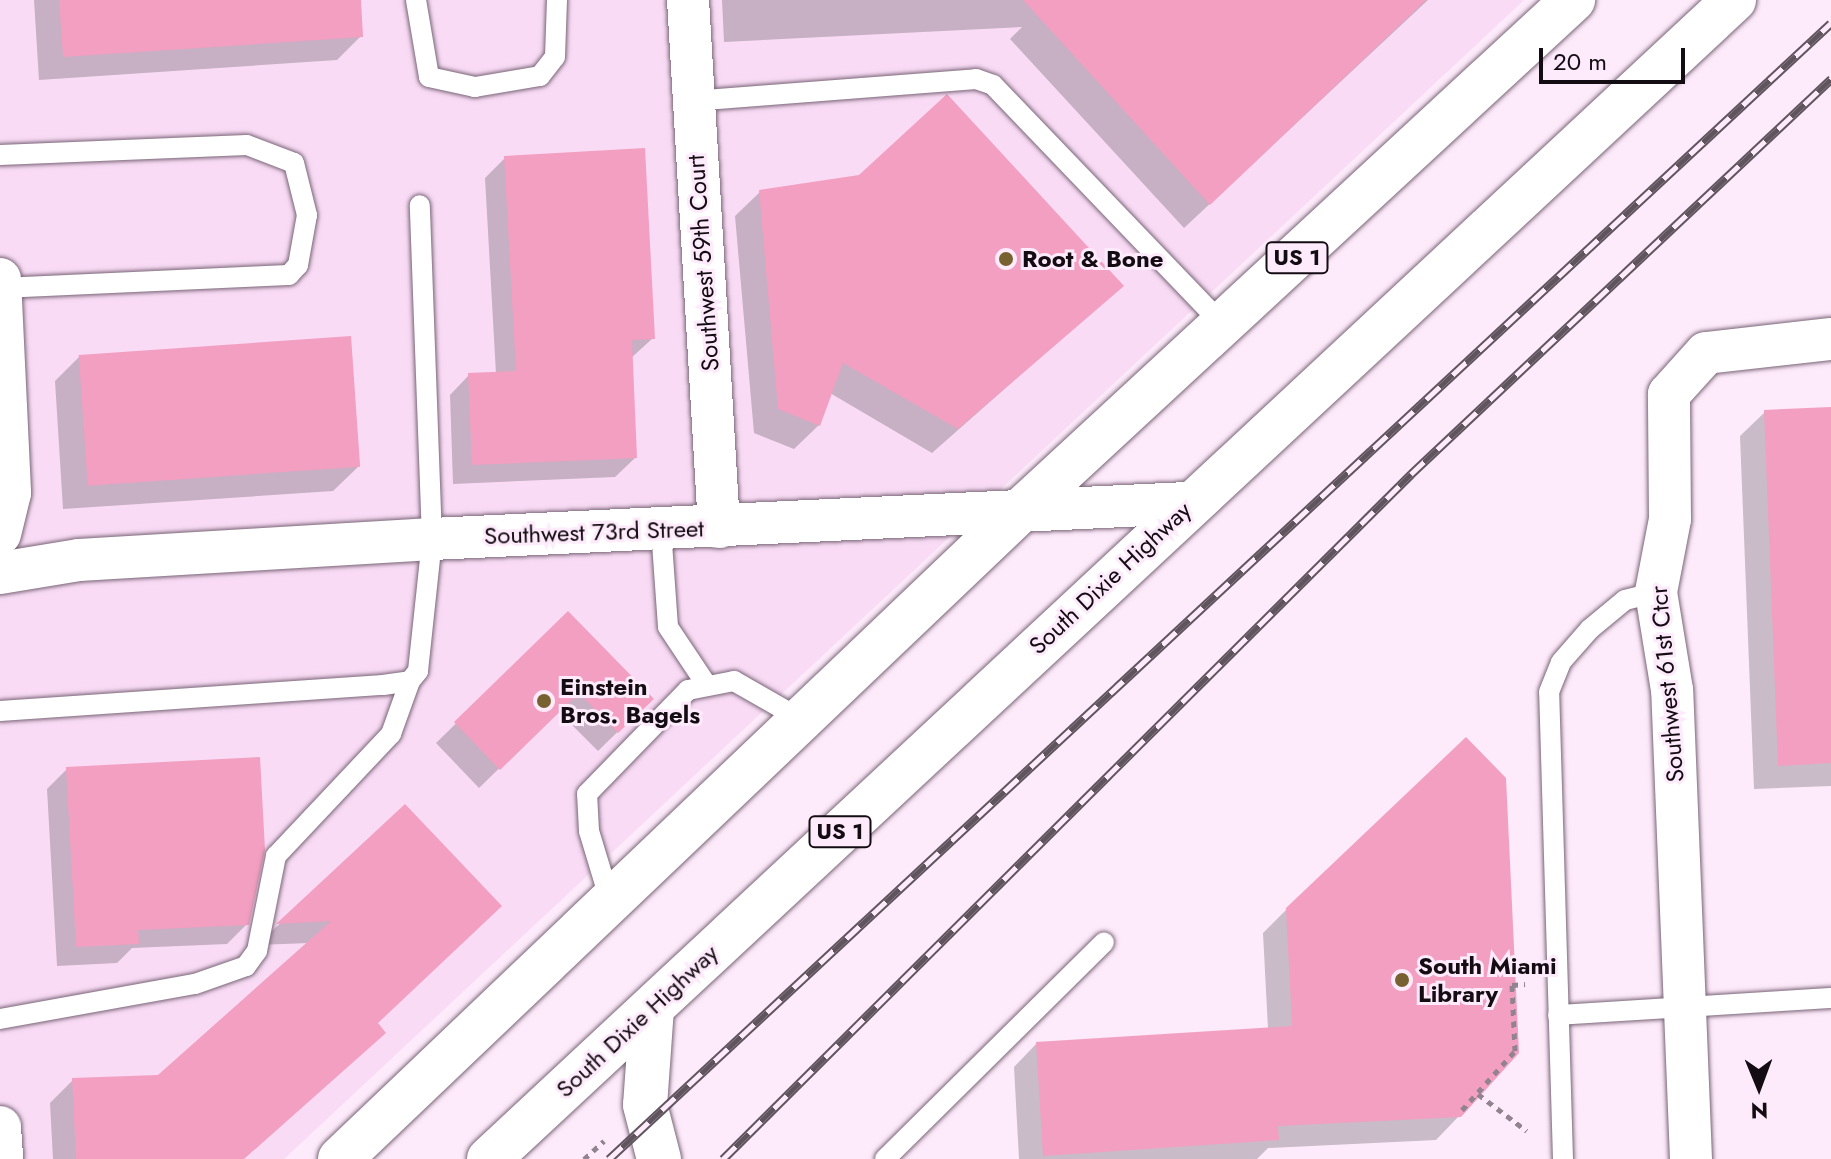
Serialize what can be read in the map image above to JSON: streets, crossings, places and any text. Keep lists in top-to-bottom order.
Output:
{
  "streets": {
    "highway": ["US 1", "South Dixie Highway"],
    "street": ["Southwest 59th Court", "Southwest 73rd Street", "Southwest 61st Ctcr"]
  },
  "crossings": [
    ["US 1", "Southwest 73rd Street"],
    ["Southwest 59th Court", "Southwest 73rd Street"],
    ["Southwest 73rd Street", "South Dixie Highway"]
  ],
  "places": ["Root & Bone", "Einstein Bros. Bagels", "South Miami Library"],
  "scale_bar": "20 m",
  "north": "bottom"
}
